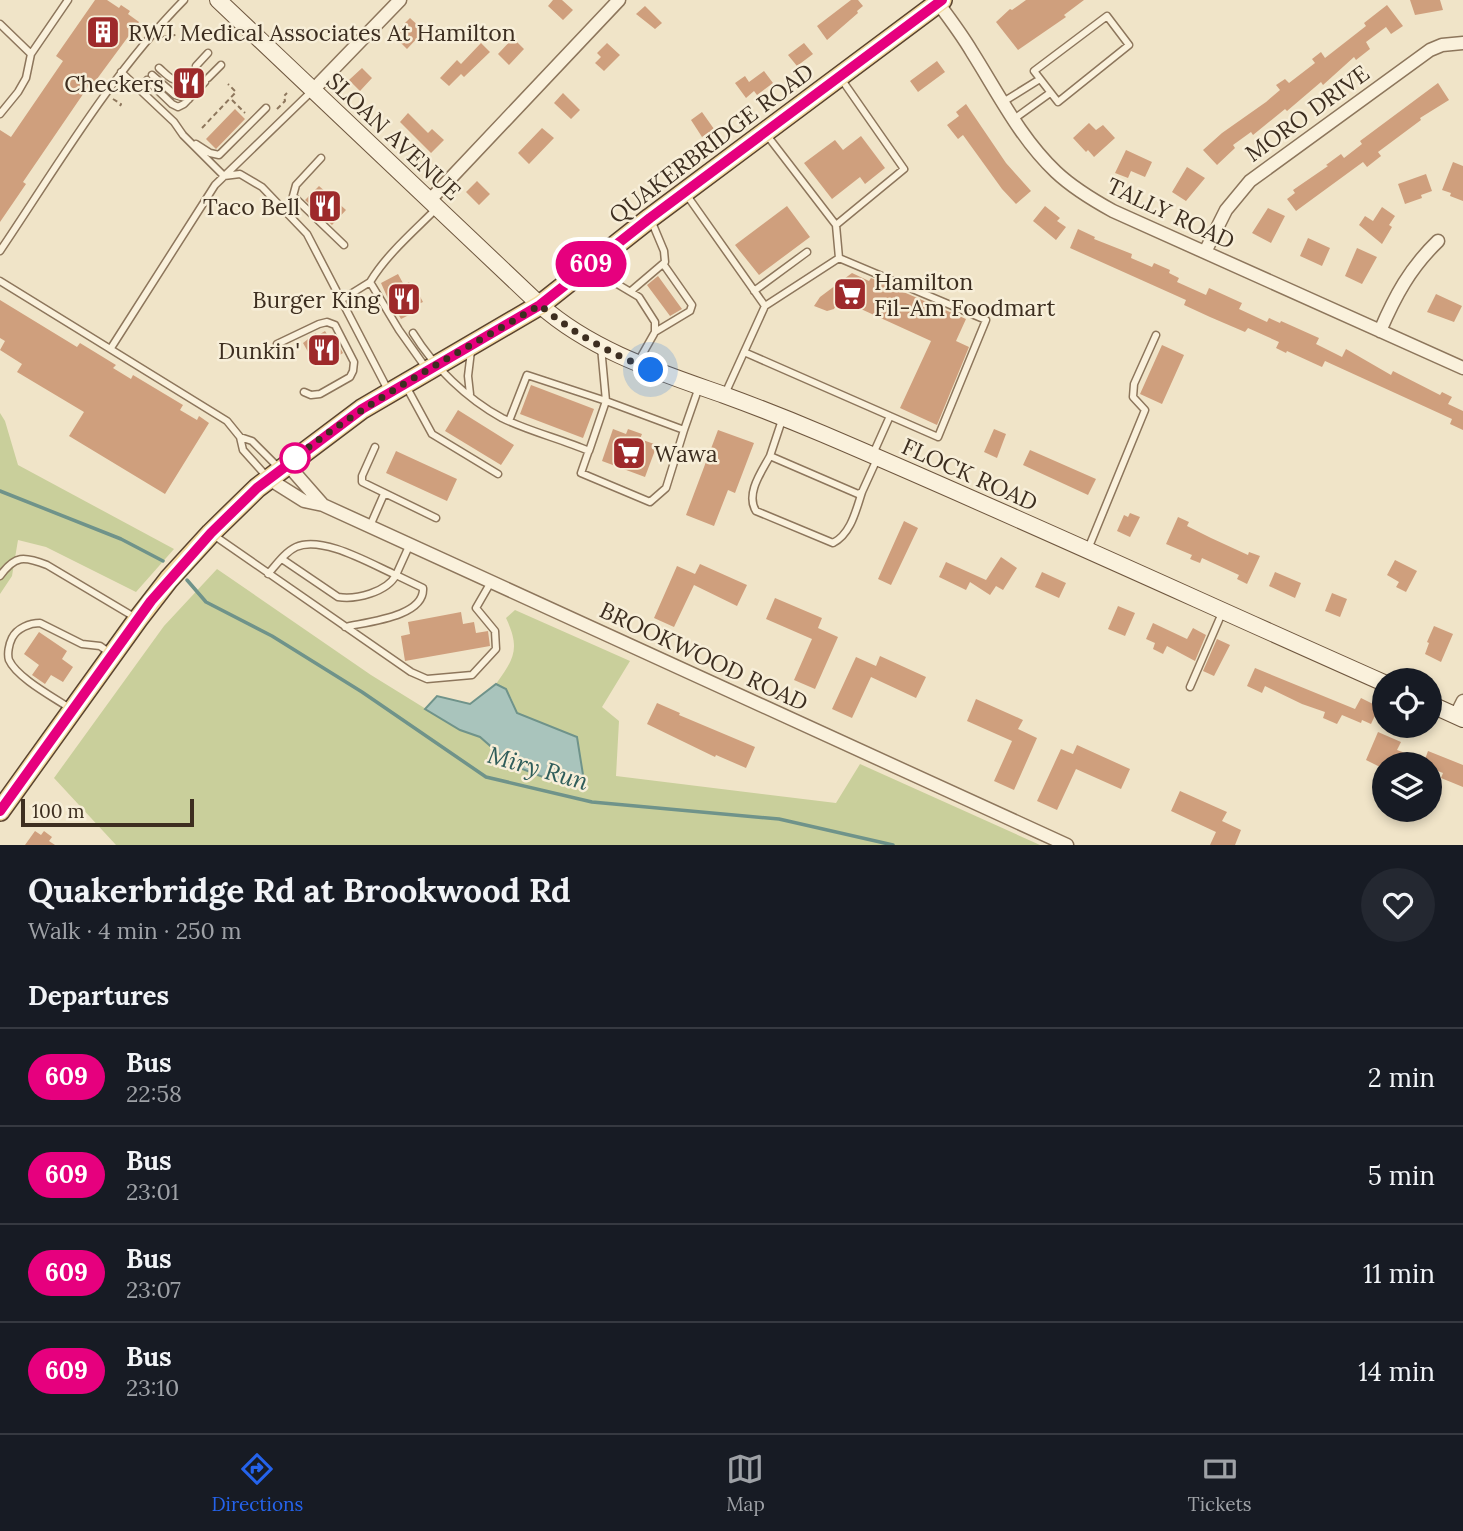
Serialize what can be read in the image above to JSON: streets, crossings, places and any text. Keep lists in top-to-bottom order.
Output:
{
  "streets": {
    "main road": ["SLOAN AVENUE", "QUAKERBRIDGE ROAD", "FLOCK ROAD"],
    "street": ["MORO DRIVE", "TALLY ROAD", "BROOKWOOD ROAD"]
  },
  "crossings": [
    ["MORO DRIVE", "TALLY ROAD"],
    ["SLOAN AVENUE", "QUAKERBRIDGE ROAD"],
    ["SLOAN AVENUE", "FLOCK ROAD"],
    ["QUAKERBRIDGE ROAD", "TALLY ROAD"],
    ["QUAKERBRIDGE ROAD", "FLOCK ROAD"],
    ["QUAKERBRIDGE ROAD", "BROOKWOOD ROAD"]
  ],
  "water": ["Miry Run"],
  "places": {
    "building": ["RWJ Medical Associates At Hamilton"],
    "restaurant": [
      "Checkers",
      "Taco Bell",
      "Burger King",
      "Dunkin'"
    ],
    "supermarket": ["Hamilton Fil-Am Foodmart", "Wawa"]
  },
  "lines": ["bus line 609"],
  "scale_bar": "100 m",
  "page": {
    "on_map": "609",
    "scale": "100 m",
    "heading": [
      ["Quakerbridge Rd at Brookwood Rd", "Walk · 4 min · 250 m"],
      "Departures"
    ],
    "list": [
      {
        "mark": "609",
        "name": "Bus",
        "note": "22:58",
        "value": "2 min"
      },
      {
        "mark": "609",
        "name": "Bus",
        "note": "23:01",
        "value": "5 min"
      },
      {
        "mark": "609",
        "name": "Bus",
        "note": "23:07",
        "value": "11 min"
      },
      {
        "mark": "609",
        "name": "Bus",
        "note": "23:10",
        "value": "14 min"
      }
    ],
    "tabs": ["Directions", "Map", "Tickets"]
  }
}
